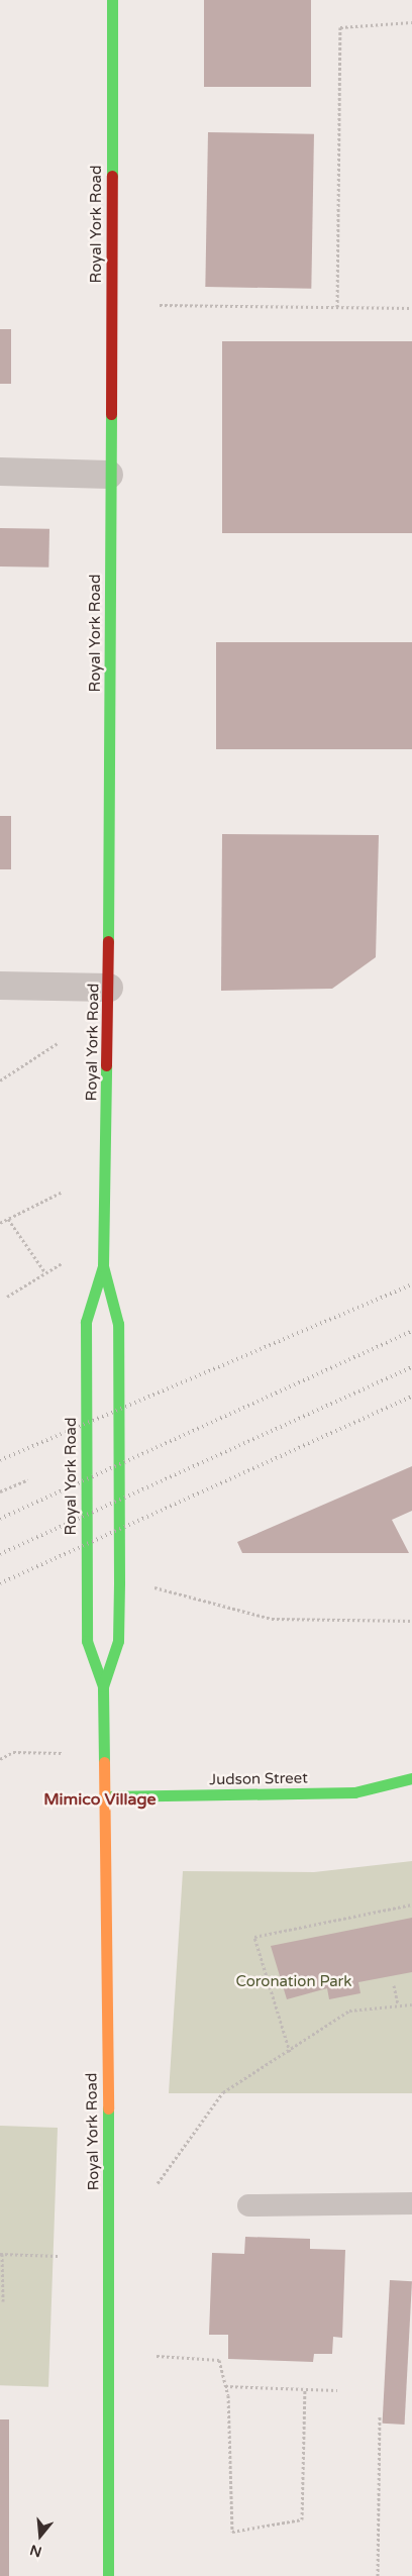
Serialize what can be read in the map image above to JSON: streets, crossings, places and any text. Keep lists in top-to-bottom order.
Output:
{
  "streets": {
    "main road": ["Royal York Road", "Judson Street"]
  },
  "crossings": [
    ["Royal York Road", "Judson Street"]
  ],
  "districts": ["Mimico Village"],
  "parks": ["Coronation Park"],
  "north": "bottom"
}
